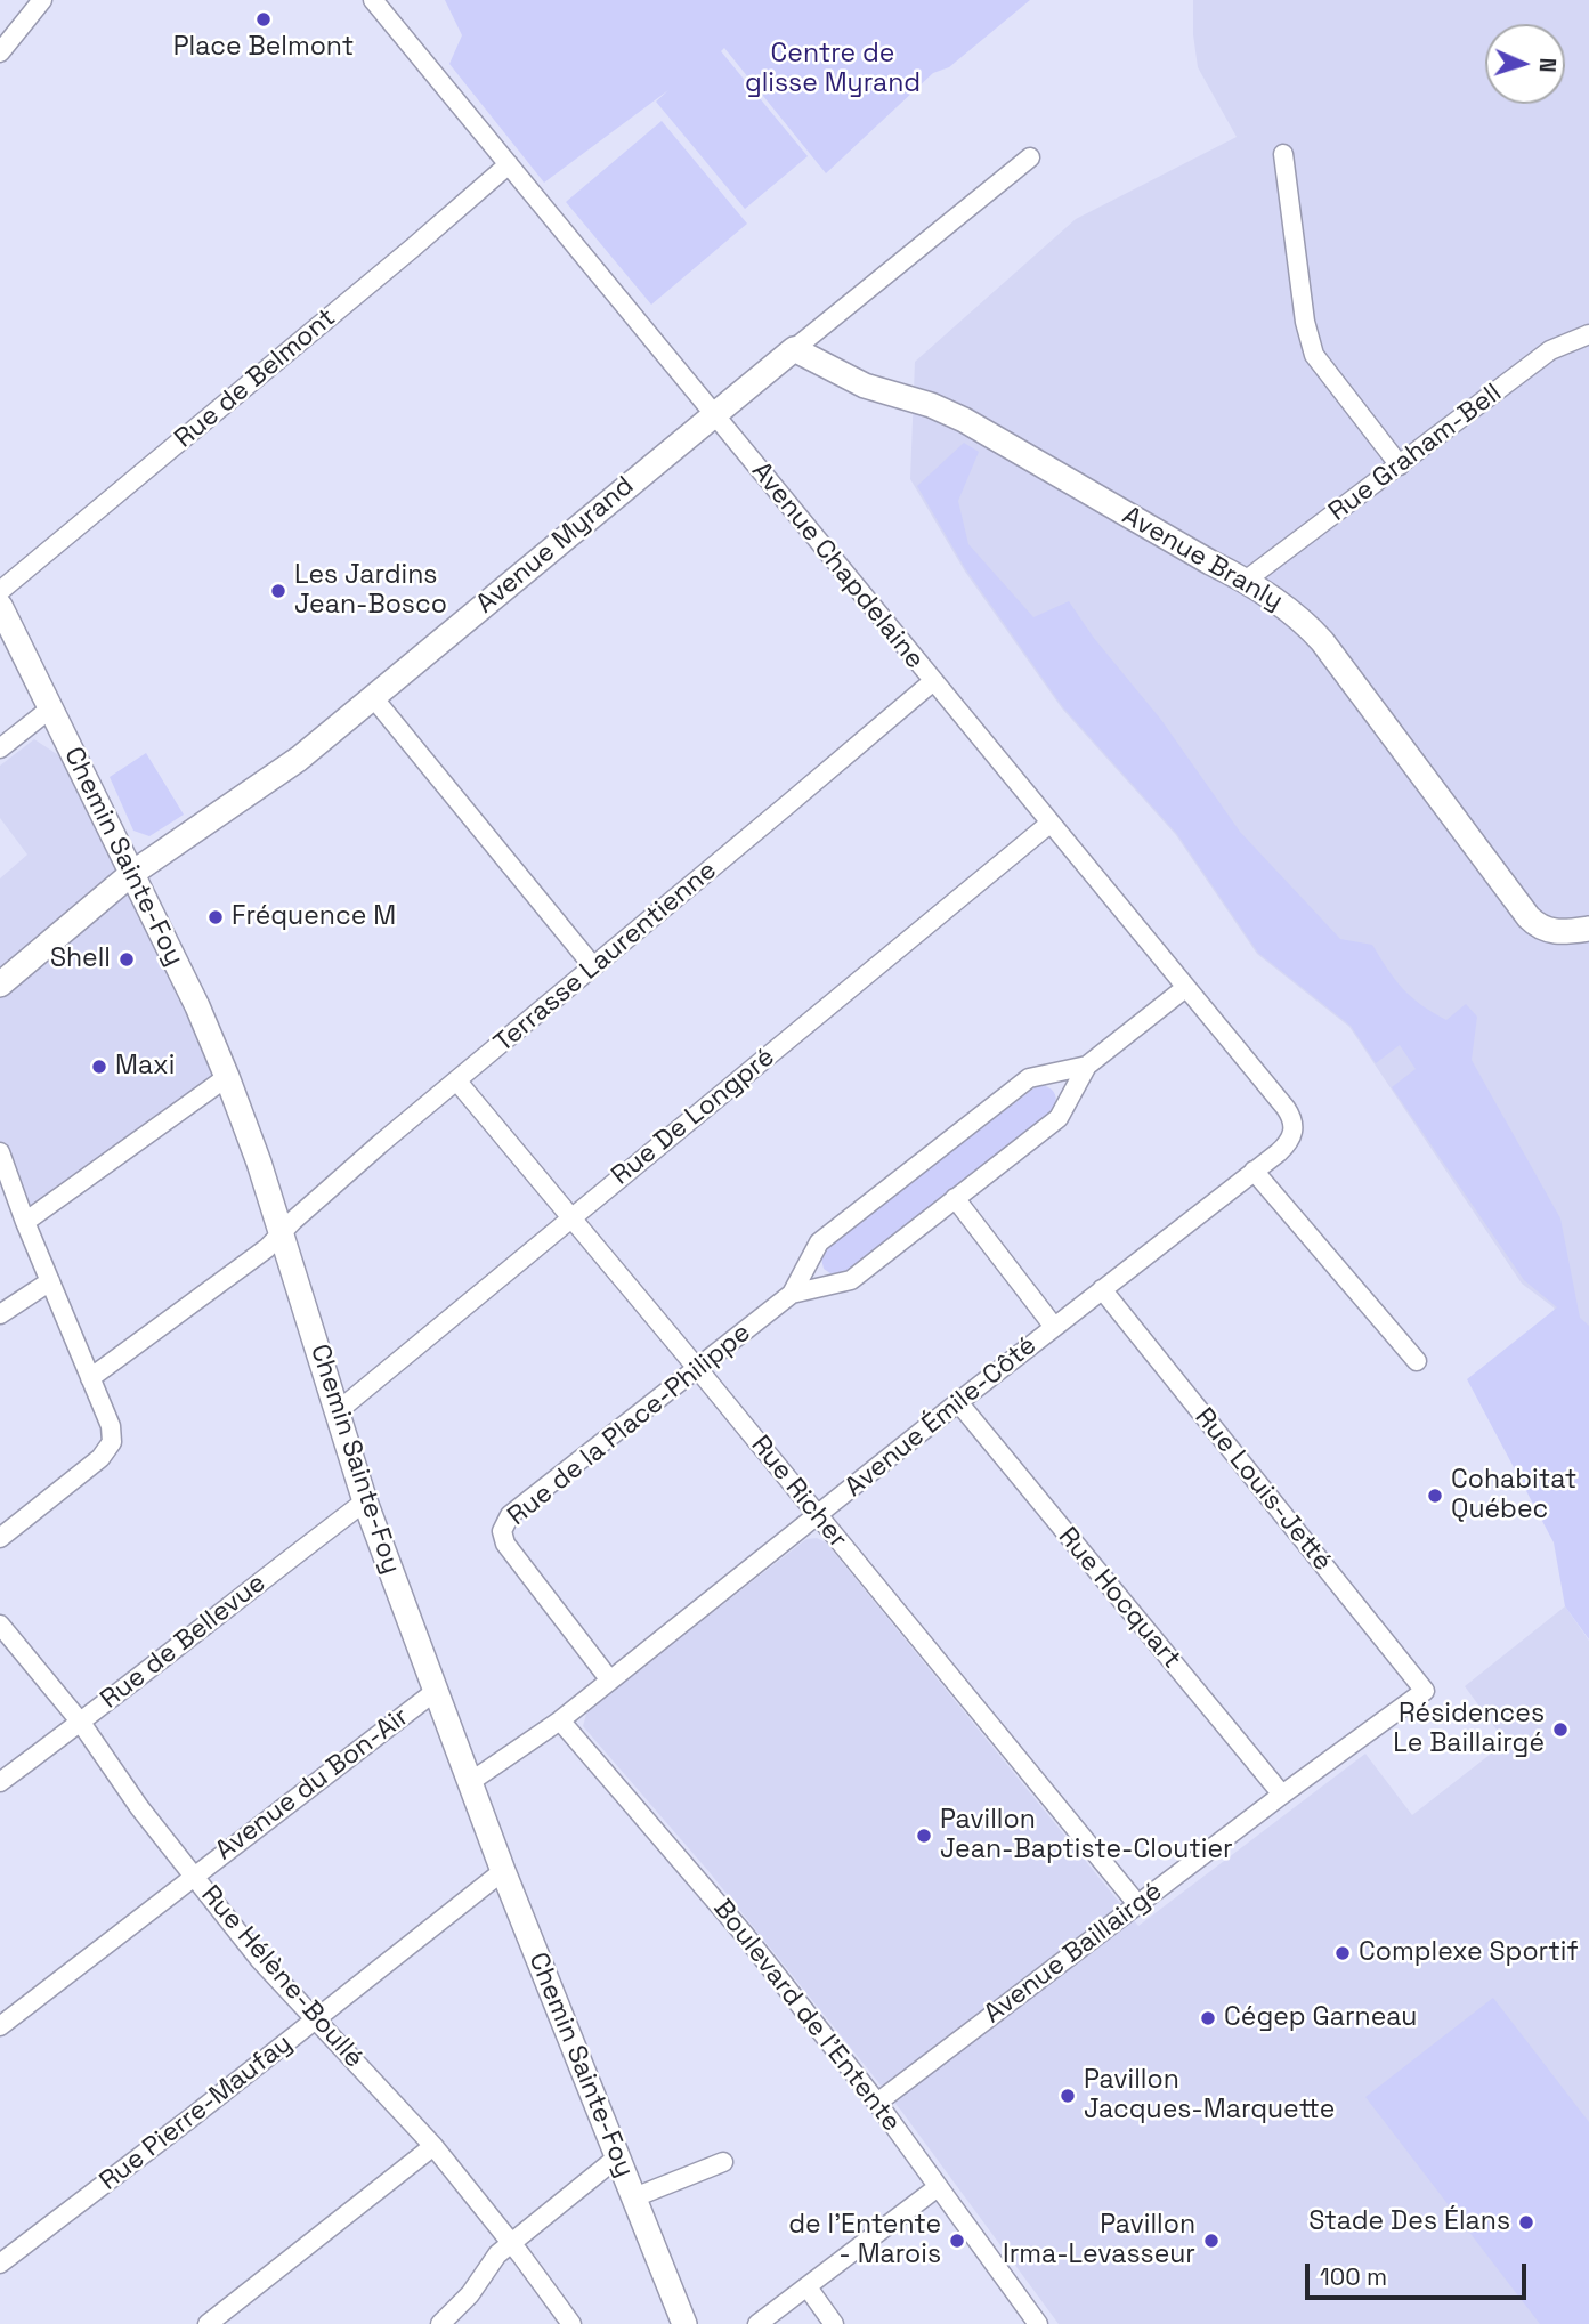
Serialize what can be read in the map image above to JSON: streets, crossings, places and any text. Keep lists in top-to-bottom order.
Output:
{
  "streets": {
    "street": [
      "Rue de Belmont",
      "Rue Graham-Bell",
      "Avenue Myrand",
      "Avenue Branly",
      "Avenue Chapdelaine",
      "Chemin Sainte-Foy",
      "Terrasse Laurentienne",
      "Rue De Longpré",
      "Avenue Émile-Côté",
      "Rue de la Place-Philippe",
      "Rue Louis-Jetté",
      "Rue Richer",
      "Rue Hocquart",
      "Rue de Bellevue",
      "Avenue du Bon-Air",
      "Avenue Baillairgé",
      "Rue Hélène-Boullé",
      "Boulevard de l'Entente",
      "Rue Pierre-Maufay"
    ]
  },
  "crossings": [
    ["Rue de Belmont", "Avenue Chapdelaine"],
    ["Rue Graham-Bell", "Avenue Branly"],
    ["Avenue Myrand", "Avenue Branly"],
    ["Avenue Myrand", "Avenue Chapdelaine"],
    ["Avenue Myrand", "Chemin Sainte-Foy"],
    ["Avenue Chapdelaine", "Terrasse Laurentienne"],
    ["Avenue Chapdelaine", "Rue De Longpré"],
    ["Avenue Chapdelaine", "Avenue Émile-Côté"],
    ["Avenue Chapdelaine", "Rue de la Place-Philippe"],
    ["Chemin Sainte-Foy", "Terrasse Laurentienne"],
    ["Chemin Sainte-Foy", "Rue De Longpré"],
    ["Chemin Sainte-Foy", "Avenue Émile-Côté"],
    ["Chemin Sainte-Foy", "Rue de Bellevue"],
    ["Chemin Sainte-Foy", "Avenue du Bon-Air"],
    ["Chemin Sainte-Foy", "Rue Pierre-Maufay"],
    ["Terrasse Laurentienne", "Rue Richer"],
    ["Rue De Longpré", "Rue Richer"],
    ["Avenue Émile-Côté", "Rue de la Place-Philippe"],
    ["Avenue Émile-Côté", "Rue Louis-Jetté"],
    ["Avenue Émile-Côté", "Rue Richer"],
    ["Avenue Émile-Côté", "Rue Hocquart"],
    ["Avenue Émile-Côté", "Boulevard de l'Entente"],
    ["Rue de la Place-Philippe", "Rue Richer"],
    ["Rue Louis-Jetté", "Avenue Baillairgé"],
    ["Rue Richer", "Avenue Baillairgé"],
    ["Rue Hocquart", "Avenue Baillairgé"],
    ["Rue de Bellevue", "Rue Hélène-Boullé"],
    ["Avenue du Bon-Air", "Rue Hélène-Boullé"],
    ["Avenue Baillairgé", "Boulevard de l'Entente"],
    ["Rue Hélène-Boullé", "Rue Pierre-Maufay"]
  ],
  "parks": ["Centre de glisse Myrand"],
  "places": [
    "Place Belmont",
    "Les Jardins Jean-Bosco",
    "Fréquence M",
    "Shell",
    "Maxi",
    "Cohabitat Québec",
    "Résidences Le Baillairgé",
    "Pavillon Jean-Baptiste-Cloutier",
    "Complexe Sportif",
    "Cégep Garneau",
    "Pavillon Jacques-Marquette",
    "Stade Des Élans",
    "de l'Entente - Marois",
    "Pavillon Irma-Levasseur"
  ],
  "scale_bar": "100 m",
  "north": "right"
}
